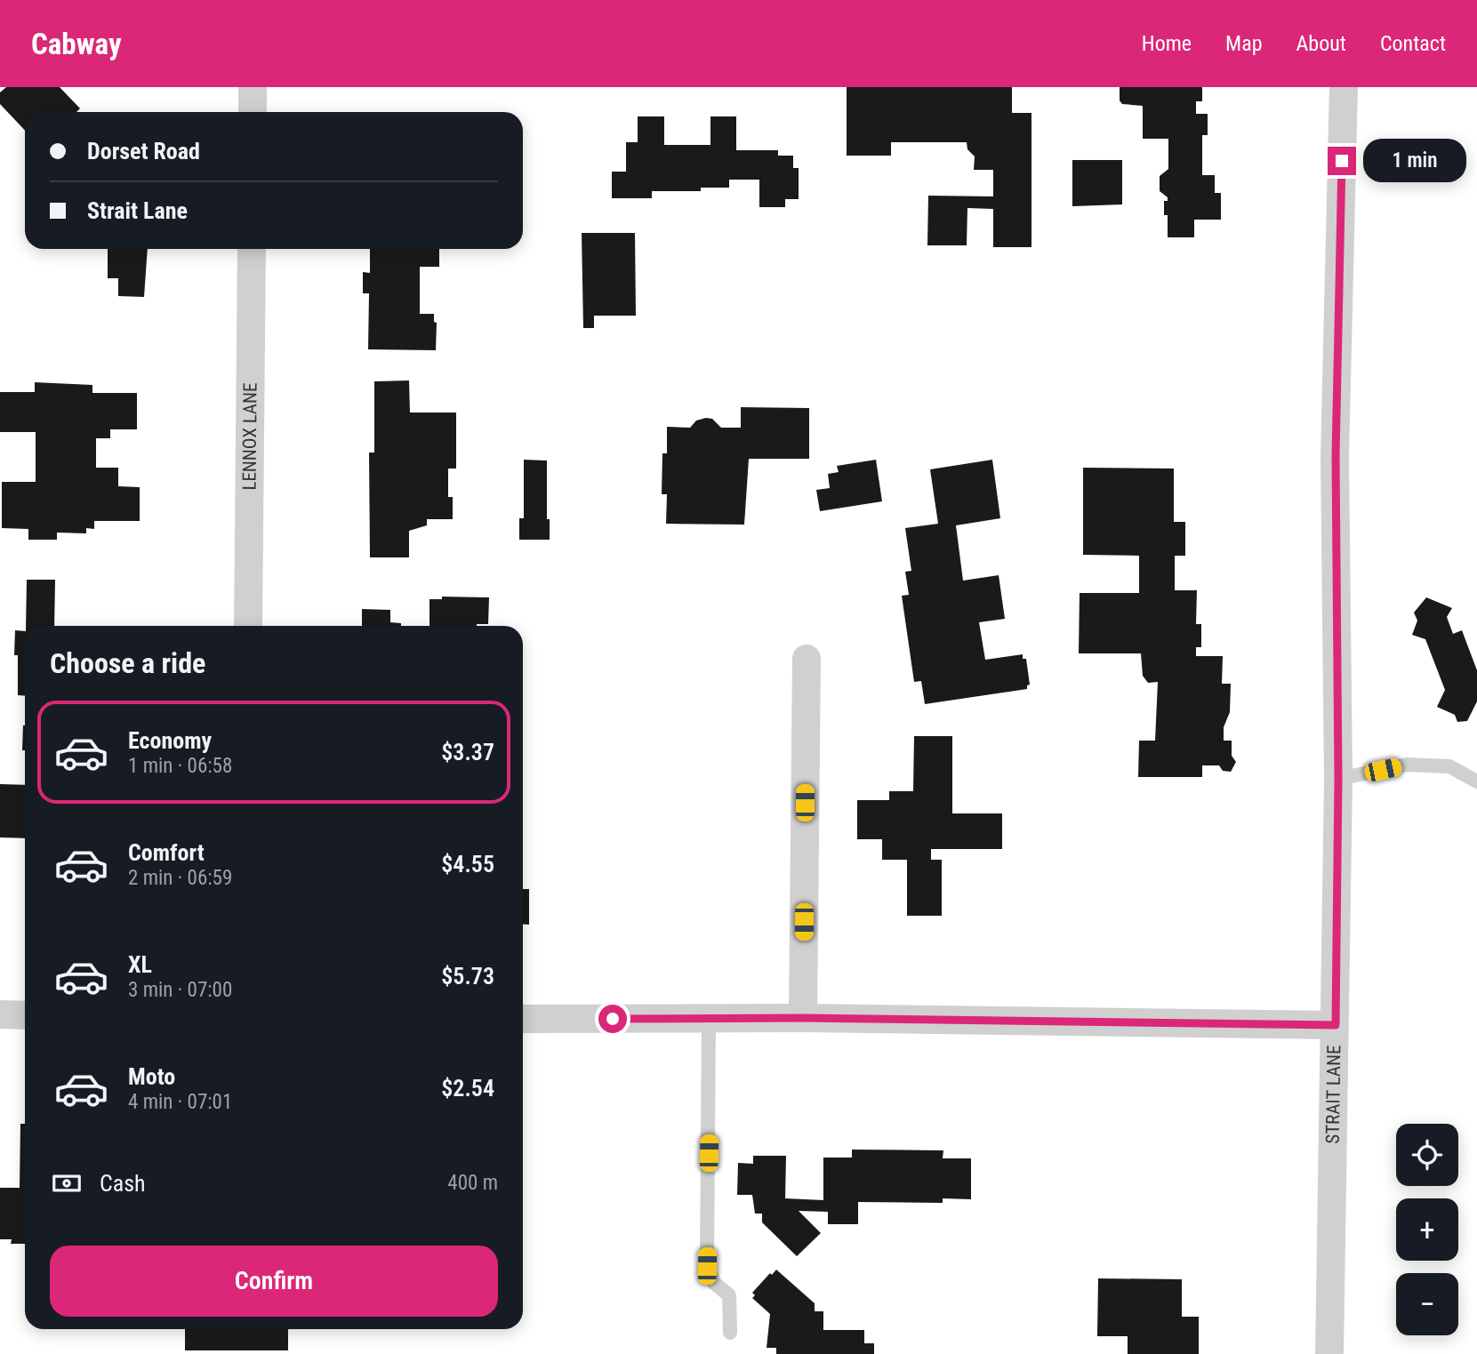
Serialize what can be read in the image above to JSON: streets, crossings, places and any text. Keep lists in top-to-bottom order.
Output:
{
  "streets": {
    "street": ["LENNOX LANE", "STRAIT LANE"]
  },
  "page": {
    "header": "Cabway",
    "nav": [
      "Home",
      "Map",
      "About",
      "Contact"
    ],
    "banner": ["Dorset Road", "Strait Lane"],
    "bubble": "1 min",
    "heading": "Choose a ride",
    "list": [
      {
        "name": "Economy",
        "note": "1 min · 06:58",
        "value": "$3.37"
      },
      {
        "name": "Comfort",
        "note": "2 min · 06:59",
        "value": "$4.55"
      },
      {
        "name": "XL",
        "note": "3 min · 07:00",
        "value": "$5.73"
      },
      {
        "name": "Moto",
        "note": "4 min · 07:01",
        "value": "$2.54"
      }
    ],
    "map_buttons": ["+", "−"],
    "pay": ["Cash", "400 m"],
    "buttons": "Confirm"
  }
}
